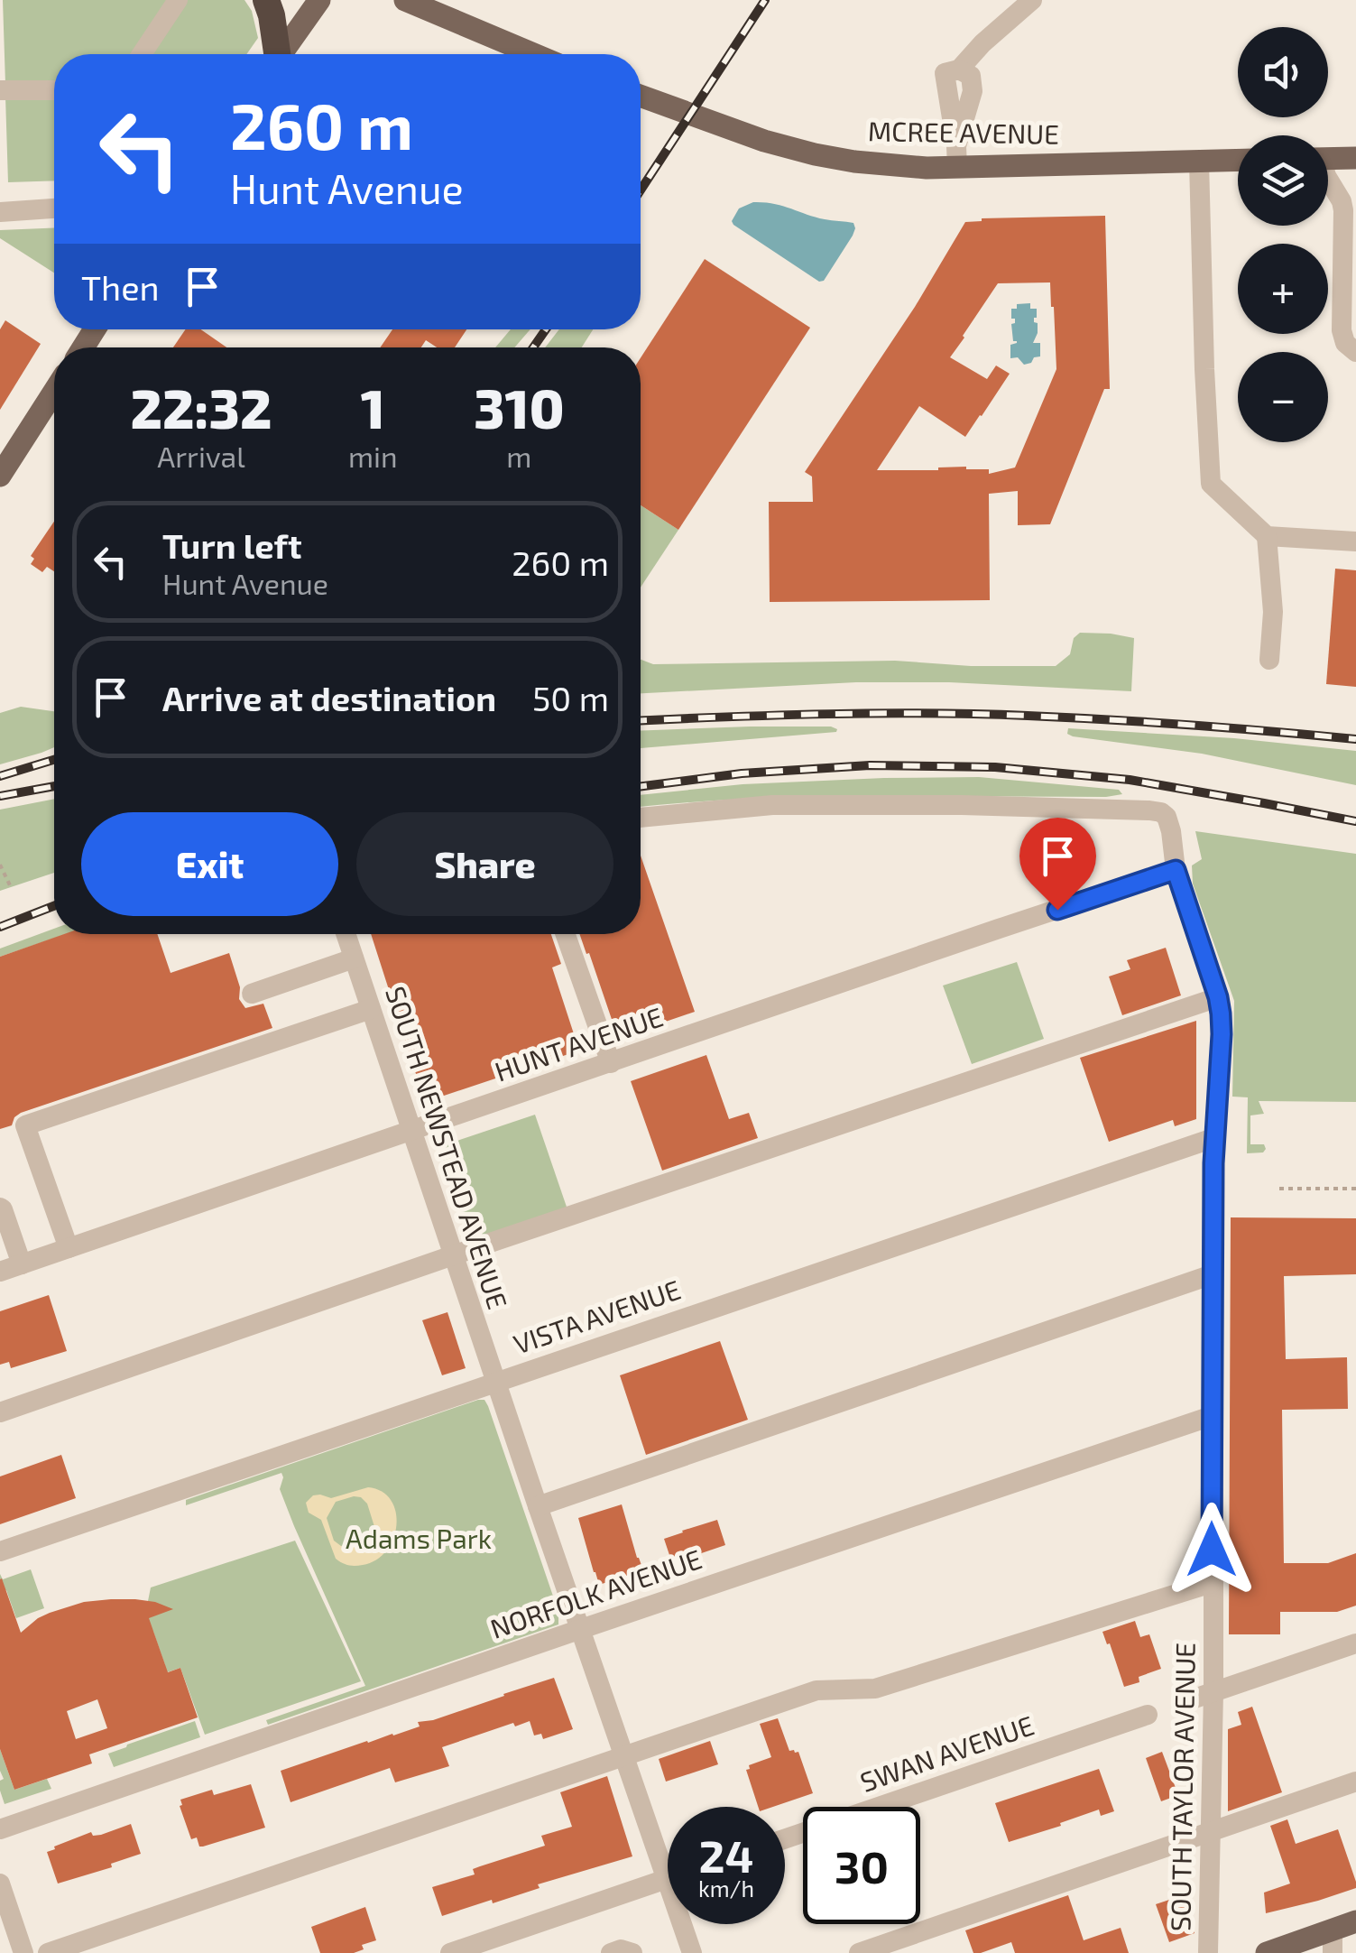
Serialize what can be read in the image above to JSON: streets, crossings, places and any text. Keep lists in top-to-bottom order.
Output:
{
  "streets": {
    "main road": ["MCREE AVENUE"],
    "street": [
      "HUNT AVENUE",
      "SOUTH NEWSTEAD AVENUE",
      "VISTA AVENUE",
      "NORFOLK AVENUE",
      "SWAN AVENUE",
      "SOUTH TAYLOR AVENUE"
    ]
  },
  "crossings": [
    ["HUNT AVENUE", "SOUTH NEWSTEAD AVENUE"],
    ["HUNT AVENUE", "SOUTH TAYLOR AVENUE"],
    ["SOUTH NEWSTEAD AVENUE", "VISTA AVENUE"],
    ["SOUTH NEWSTEAD AVENUE", "NORFOLK AVENUE"],
    ["VISTA AVENUE", "SOUTH TAYLOR AVENUE"],
    ["NORFOLK AVENUE", "SOUTH TAYLOR AVENUE"]
  ],
  "parks": ["Adams Park"],
  "page": {
    "map_buttons": ["+", "−"],
    "turn": ["260 m", "Hunt Avenue"],
    "then": "Then",
    "eta": [
      "22:32",
      "Arrival",
      "1",
      "min",
      "310",
      "m"
    ],
    "list": [
      {
        "name": "Turn left",
        "note": "Hunt Avenue",
        "value": "260 m"
      },
      {
        "name": "Arrive at destination",
        "value": "50 m"
      }
    ],
    "buttons": ["Exit", "Share"],
    "speed": "24 km/h",
    "limit": "30"
  }
}
